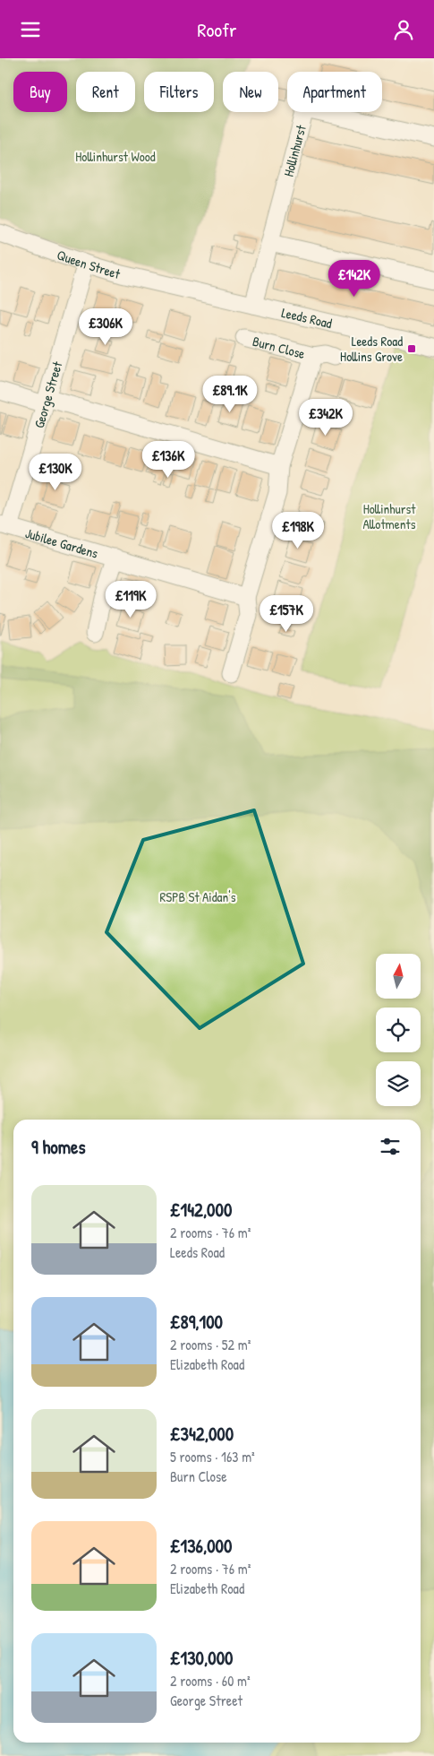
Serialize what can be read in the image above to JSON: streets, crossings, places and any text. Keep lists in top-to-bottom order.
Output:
{
  "streets": {
    "street": [
      "Hollinhurst",
      "Queen Street",
      "Leeds Road",
      "Burn Close",
      "George Street",
      "Jubilee Gardens"
    ]
  },
  "crossings": [
    ["Hollinhurst", "Leeds Road"],
    ["Queen Street", "Leeds Road"],
    ["Queen Street", "George Street"],
    ["Burn Close", "Jubilee Gardens"],
    ["George Street", "Jubilee Gardens"]
  ],
  "parks": ["Hollinhurst Wood", "Hollinhurst Allotments", "RSPB St Aidan's"],
  "places": {
    "transit": ["Leeds Road Hollins Grove"]
  },
  "north": "top",
  "page": {
    "header": "Roofr",
    "chip": [
      "Buy",
      "Rent",
      "Filters",
      "New",
      "Apartment"
    ],
    "price": [
      "£142K",
      "£306K",
      "£89.1K",
      "£342K",
      "£136K",
      "£130K",
      "£198K",
      "£119K",
      "£157K"
    ],
    "heading": "9 homes",
    "list": [
      {
        "name": "£142,000",
        "note": "2 rooms · 76 m² · Leeds Road"
      },
      {
        "name": "£89,100",
        "note": "2 rooms · 52 m² · Elizabeth Road"
      },
      {
        "name": "£342,000",
        "note": "5 rooms · 163 m² · Burn Close"
      },
      {
        "name": "£136,000",
        "note": "2 rooms · 76 m² · Elizabeth Road"
      },
      {
        "name": "£130,000",
        "note": "2 rooms · 60 m² · George Street"
      }
    ]
  }
}
